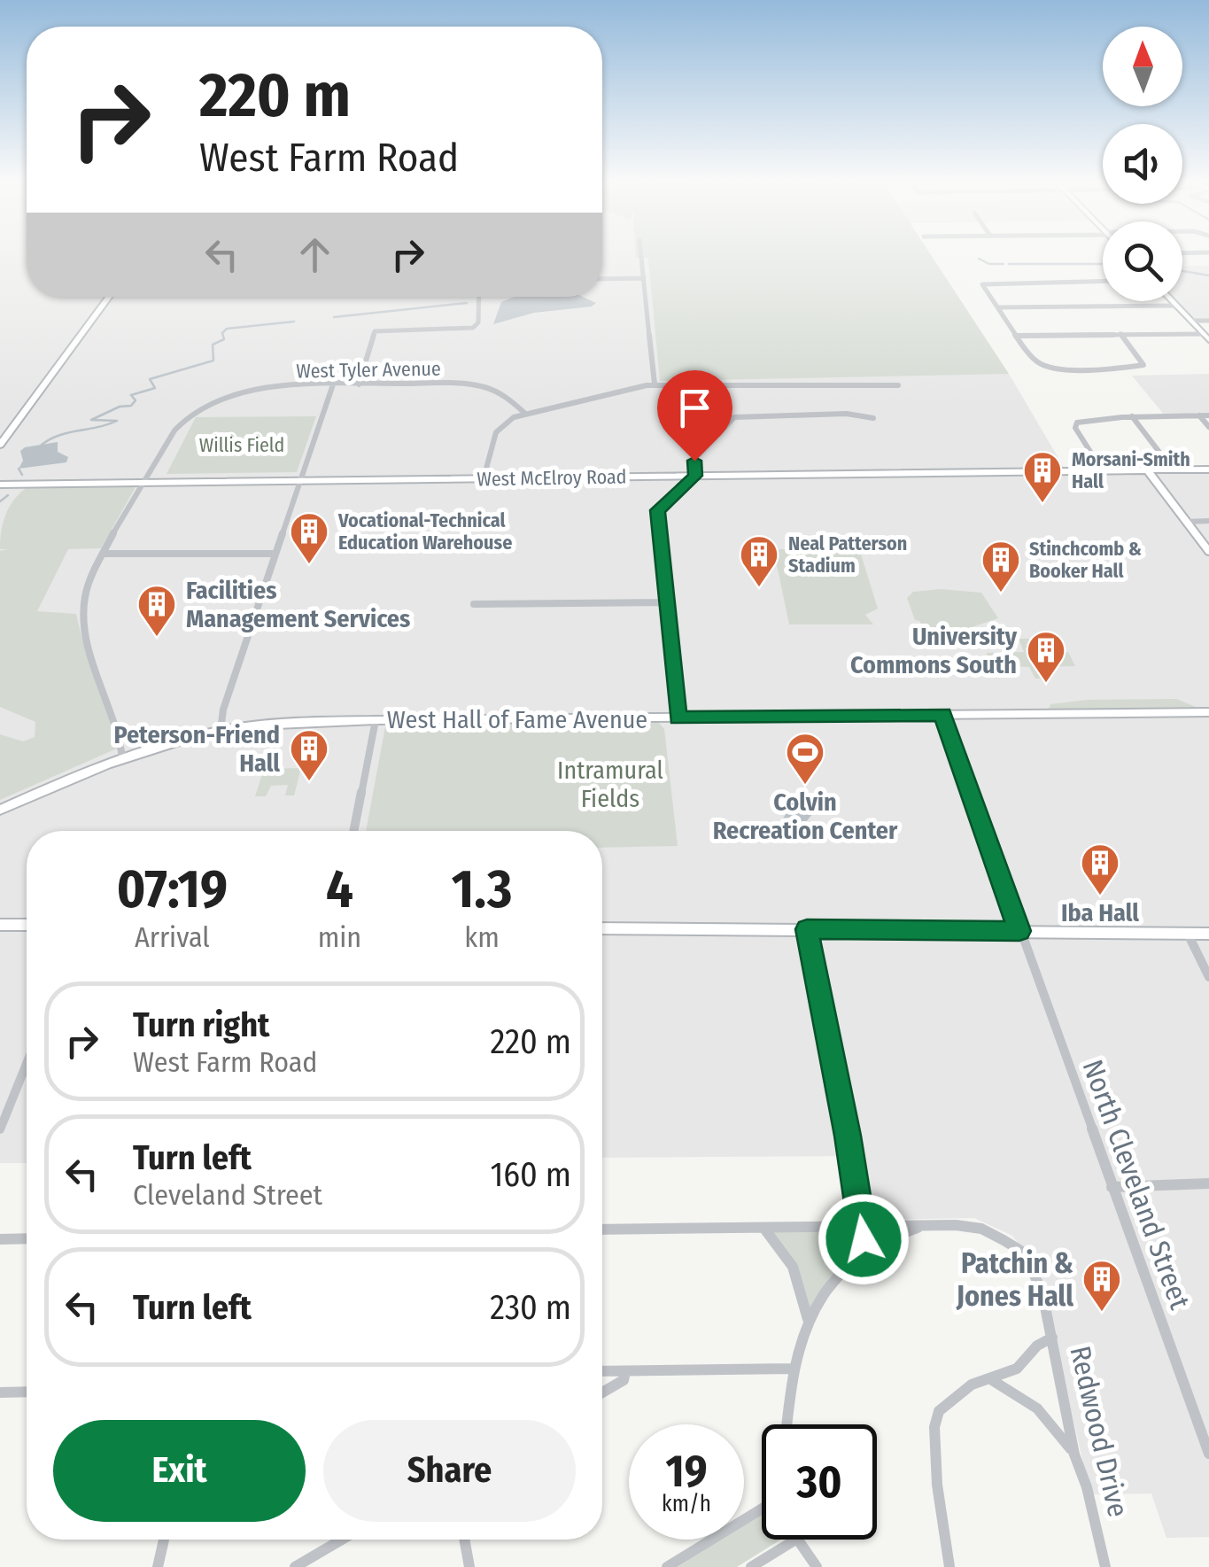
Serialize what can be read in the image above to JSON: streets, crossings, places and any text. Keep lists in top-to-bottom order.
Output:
{
  "streets": {
    "street": [
      "West Tyler Avenue",
      "West McElroy Road",
      "West Hall of Fame Avenue",
      "North Cleveland Street",
      "Redwood Drive"
    ]
  },
  "parks": ["Willis Field", "Intramural Fields"],
  "places": {
    "building": [
      "Morsani-Smith Hall",
      "Vocational-Technical Education Warehouse",
      "Neal Patterson Stadium",
      "Stinchcomb & Booker Hall",
      "Facilities Management Services",
      "University Commons South",
      "Peterson-Friend Hall",
      "Iba Hall",
      "Patchin & Jones Hall"
    ],
    "sports": ["Colvin Recreation Center"]
  },
  "north": "top",
  "page": {
    "turn": ["220 m", "West Farm Road"],
    "eta": [
      "07:19",
      "Arrival",
      "4",
      "min",
      "1.3",
      "km"
    ],
    "list": [
      {
        "name": "Turn right",
        "note": "West Farm Road",
        "value": "220 m"
      },
      {
        "name": "Turn left",
        "note": "Cleveland Street",
        "value": "160 m"
      },
      {
        "name": "Turn left",
        "value": "230 m"
      }
    ],
    "buttons": ["Exit", "Share"],
    "speed": "19 km/h",
    "limit": "30"
  }
}
